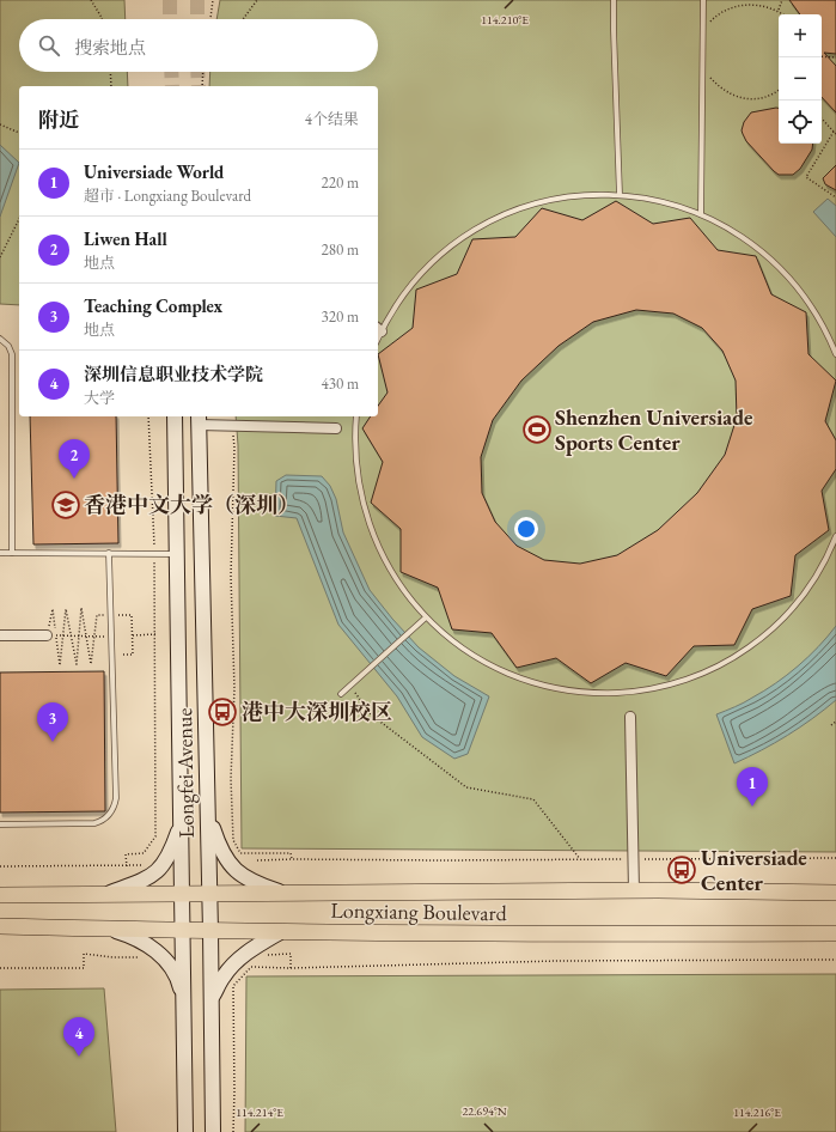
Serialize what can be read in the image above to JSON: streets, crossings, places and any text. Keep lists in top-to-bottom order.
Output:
{
  "streets": {
    "main road": ["Longfei Avenue", "Longxiang Boulevard"]
  },
  "crossings": [
    ["Longfei Avenue", "Longxiang Boulevard"]
  ],
  "places": {
    "sports": ["Shenzhen Universiade Sports Center"],
    "school or university": ["香港中文大学（深圳）"],
    "bus stop": ["港中大深圳校区", "Universiade Center"]
  },
  "page": {
    "map_buttons": ["+", "−"],
    "search": "搜索地点",
    "heading": ["附近", "4个结果"],
    "list": [
      {
        "mark": "1",
        "name": "Universiade World",
        "note": "超市 · Longxiang Boulevard",
        "value": "220 m"
      },
      {
        "mark": "2",
        "name": "Liwen Hall",
        "note": "地点",
        "value": "280 m"
      },
      {
        "mark": "3",
        "name": "Teaching Complex",
        "note": "地点",
        "value": "320 m"
      },
      {
        "mark": "4",
        "name": "深圳信息职业技术学院",
        "note": "大学",
        "value": "430 m"
      }
    ],
    "pins": [
      "2",
      "3",
      "1",
      "4"
    ]
  },
  "coordinates": [
    "114.210°E",
    "22.694°N",
    "114.214°E",
    "114.216°E"
  ]
}
